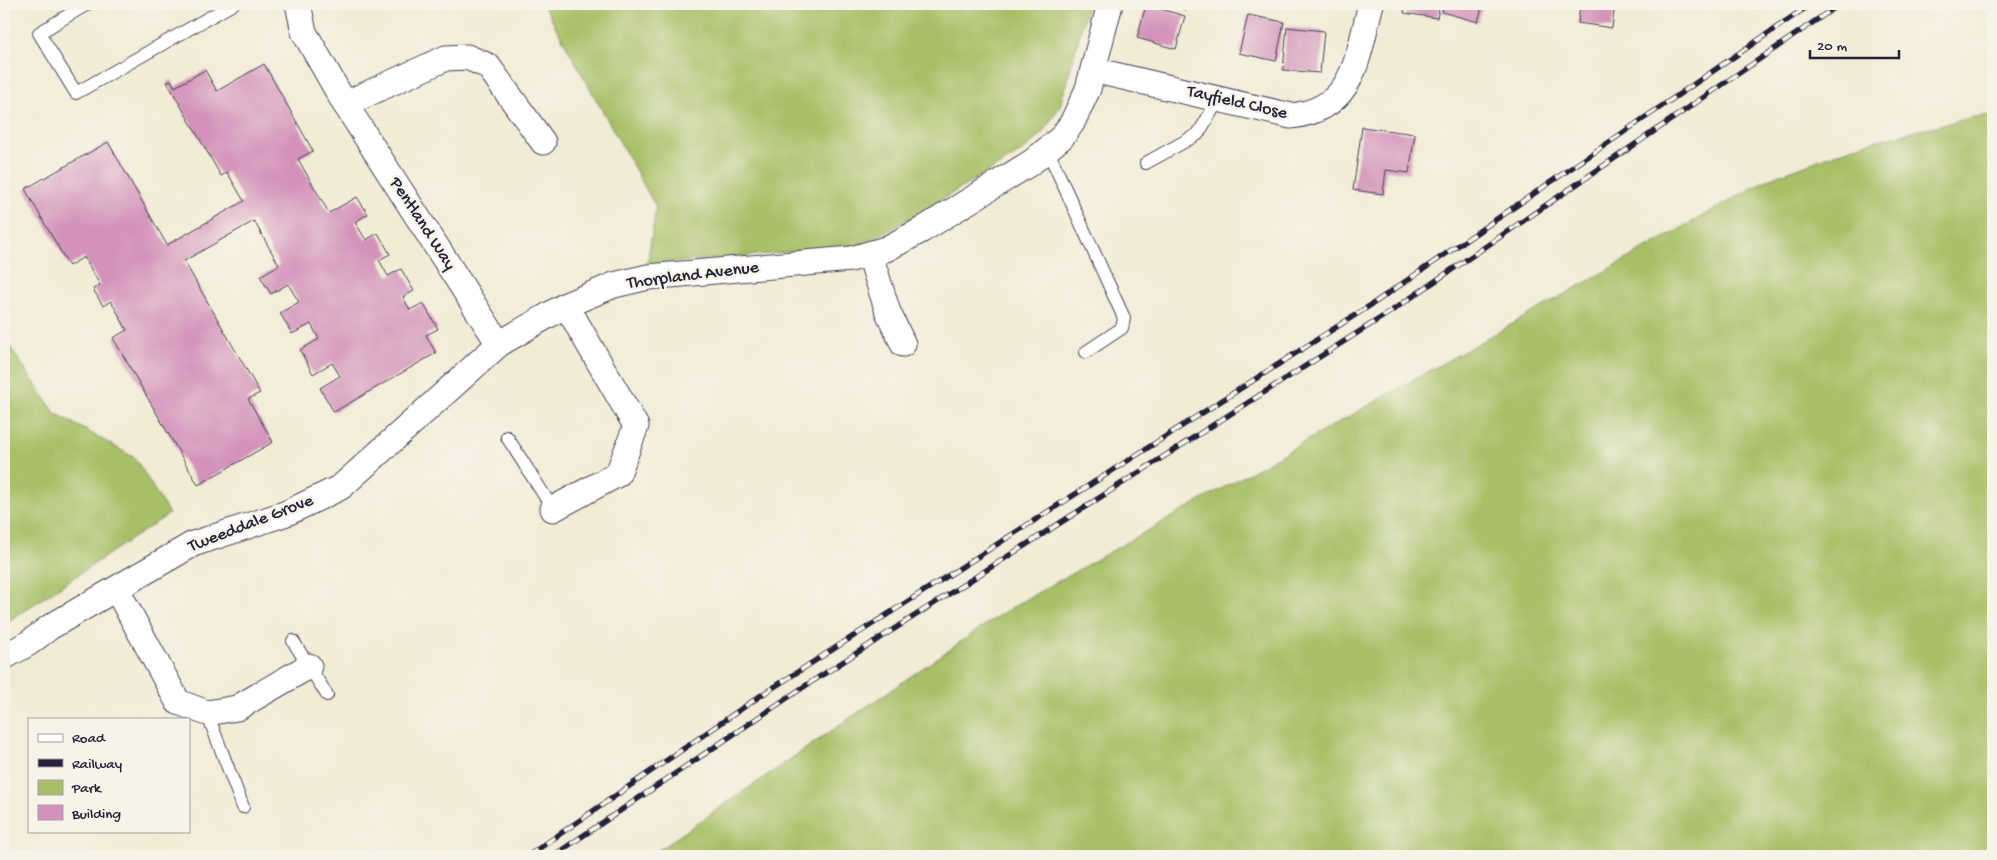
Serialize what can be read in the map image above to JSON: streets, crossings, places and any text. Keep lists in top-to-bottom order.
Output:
{
  "streets": {
    "street": [
      "Tayfield Close",
      "Pentland Way",
      "Thorpland Avenue",
      "Tweeddale Grove"
    ]
  },
  "crossings": [
    ["Tayfield Close", "Thorpland Avenue"],
    ["Pentland Way", "Thorpland Avenue"],
    ["Pentland Way", "Tweeddale Grove"],
    ["Thorpland Avenue", "Tweeddale Grove"]
  ],
  "legend": [
    "Road",
    "Railway",
    "Park",
    "Building"
  ],
  "scale_bar": "20 m"
}
